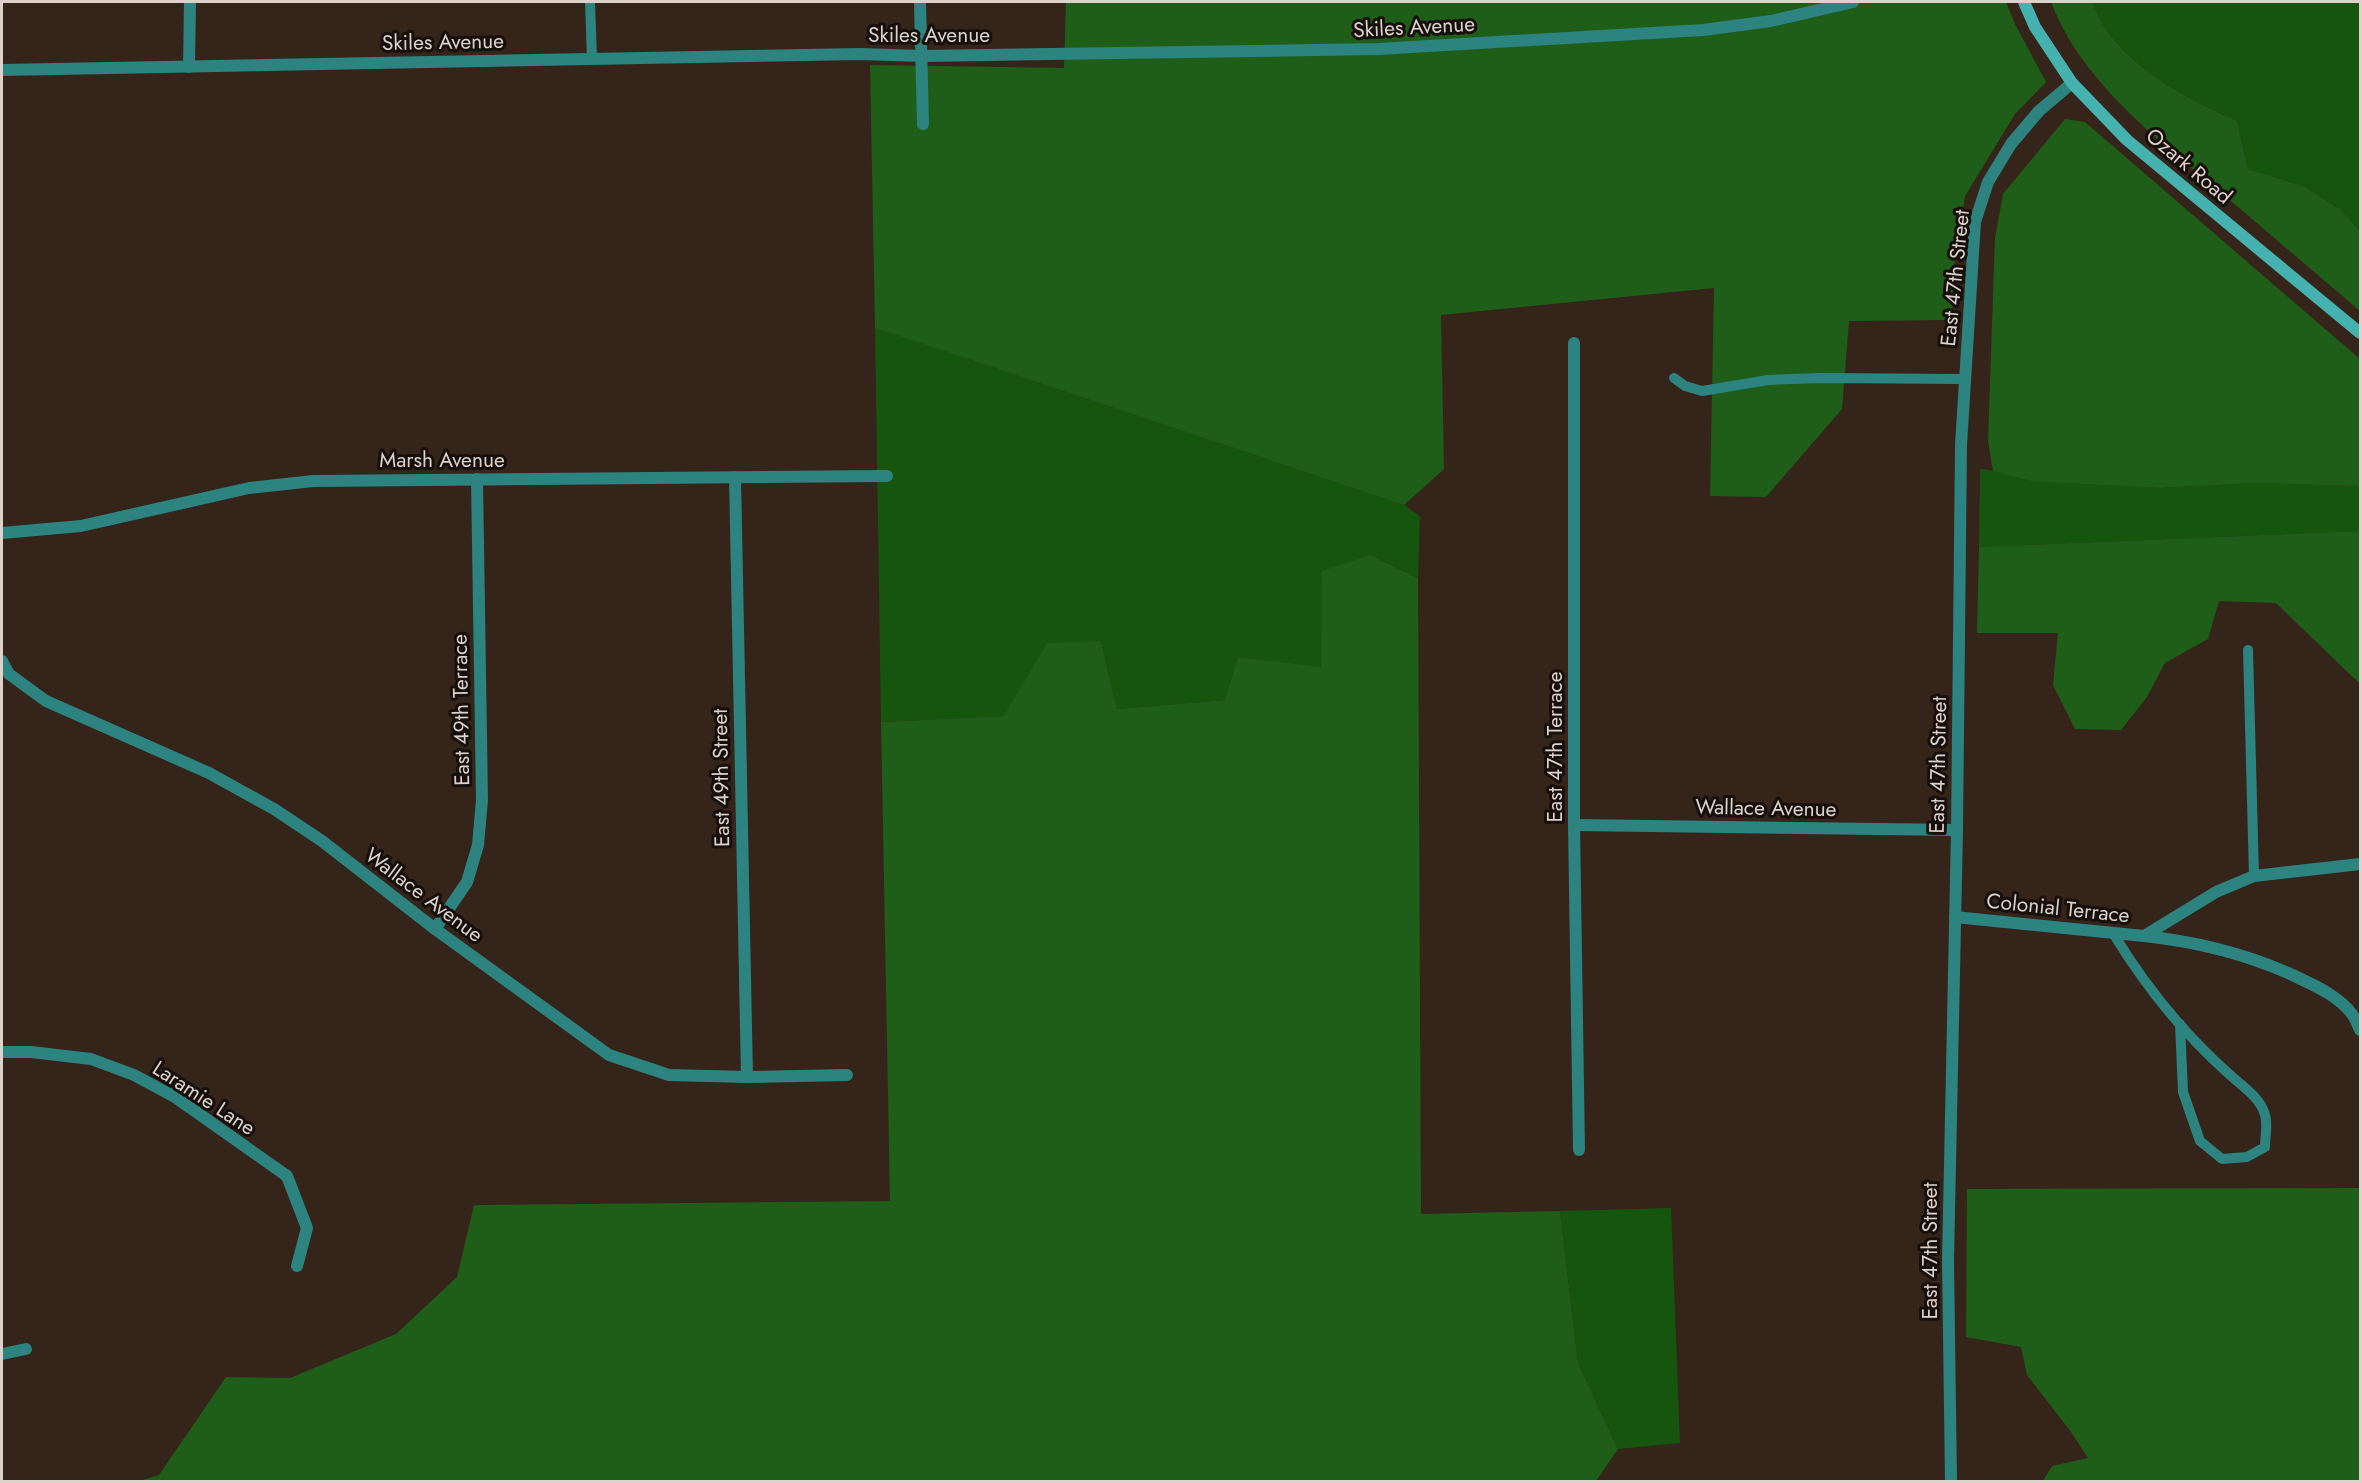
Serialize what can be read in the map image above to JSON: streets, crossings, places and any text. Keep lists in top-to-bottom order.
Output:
{
  "streets": {
    "street": [
      "Skiles Avenue",
      "Ozark Road",
      "East 47th Street",
      "Marsh Avenue",
      "East 49th Terrace",
      "East 47th Terrace",
      "East 49th Street",
      "Wallace Avenue",
      "Colonial Terrace",
      "Laramie Lane"
    ]
  },
  "crossings": [
    ["Ozark Road", "East 47th Street"],
    ["East 47th Street", "Wallace Avenue"],
    ["East 47th Street", "Colonial Terrace"],
    ["Marsh Avenue", "East 49th Terrace"],
    ["Marsh Avenue", "East 49th Street"],
    ["East 49th Terrace", "Wallace Avenue"],
    ["East 47th Terrace", "Wallace Avenue"],
    ["East 49th Street", "Wallace Avenue"]
  ]
}
